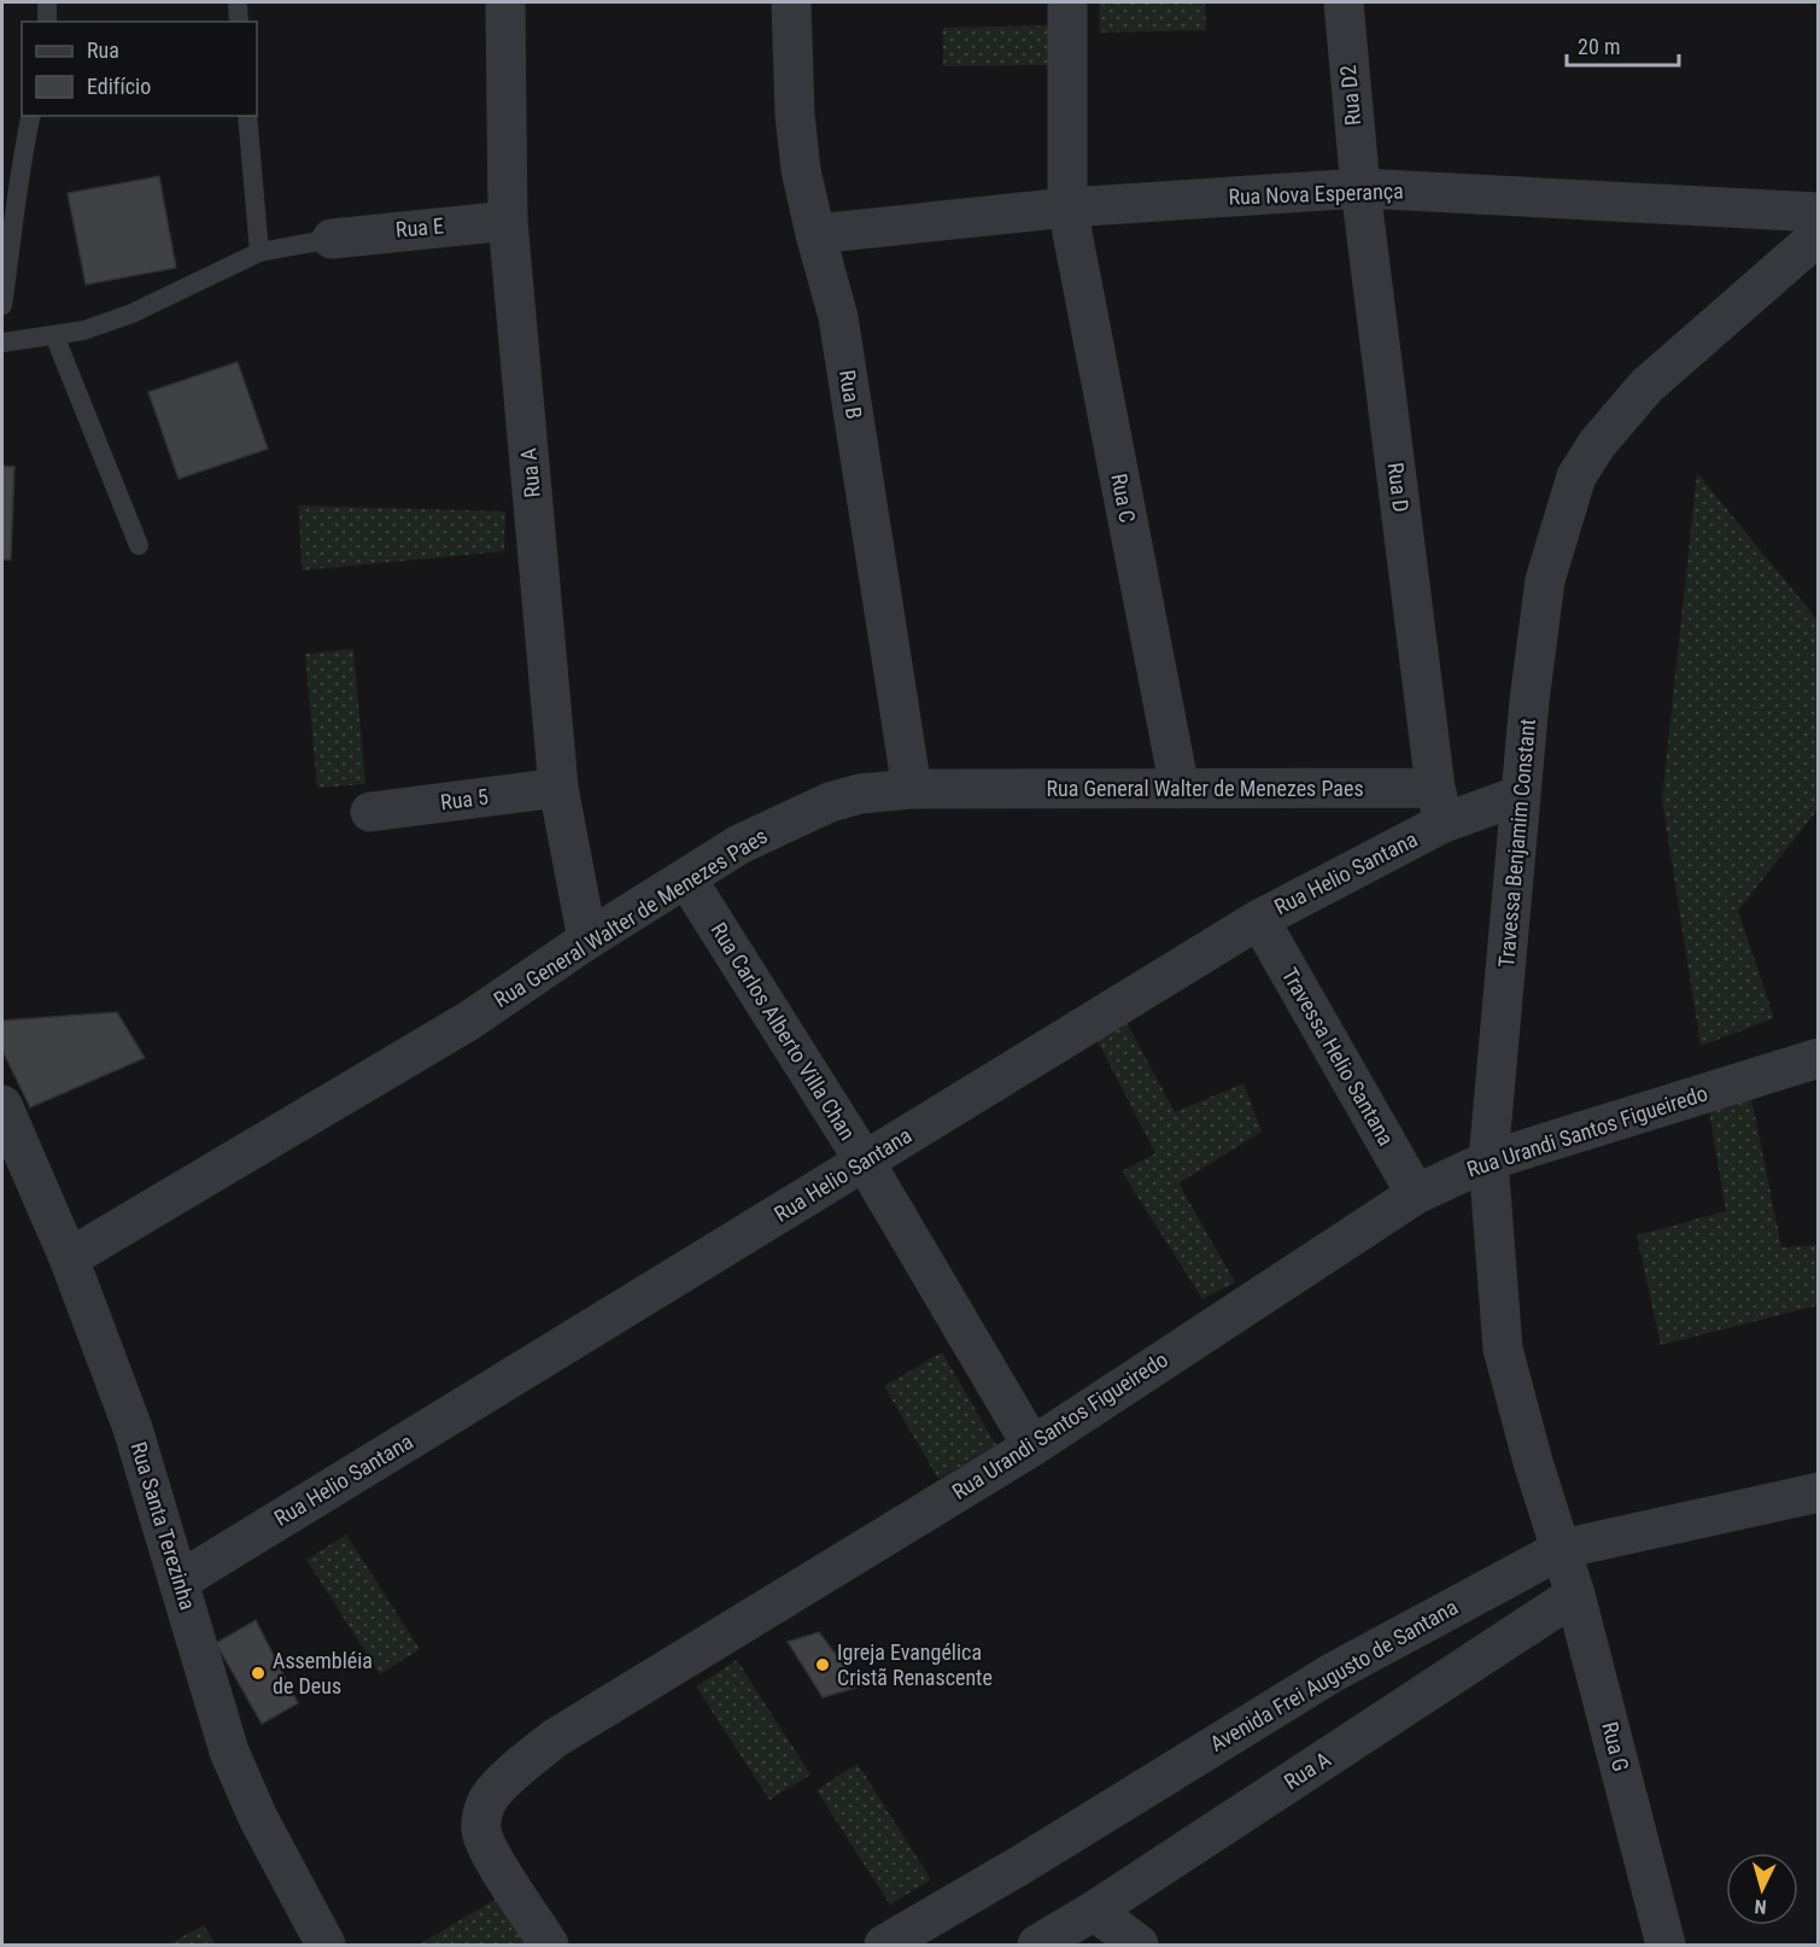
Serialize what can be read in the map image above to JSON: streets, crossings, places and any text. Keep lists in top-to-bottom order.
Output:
{
  "streets": {
    "street": [
      "Rua D2",
      "Rua Nova Esperança",
      "Rua E",
      "Rua B",
      "Rua A",
      "Rua D",
      "Rua C",
      "Rua General Walter de Menezes Paes",
      "Rua 5",
      "Travessa Benjamim Constant",
      "Rua Helio Santana",
      "Rua Carlos Alberto Villa Chan",
      "Travessa Helio Santana",
      "Rua Urandi Santos Figueiredo",
      "Rua Santa Terezinha",
      "Avenida Frei Augusto de Santana",
      "Rua G"
    ]
  },
  "crossings": [
    ["Rua D2", "Rua Nova Esperança"],
    ["Rua D2", "Rua D"],
    ["Rua Nova Esperança", "Rua B"],
    ["Rua Nova Esperança", "Rua D"],
    ["Rua Nova Esperança", "Rua C"],
    ["Rua E", "Rua A"],
    ["Rua B", "Rua General Walter de Menezes Paes"],
    ["Rua A", "Rua General Walter de Menezes Paes"],
    ["Rua A", "Rua 5"],
    ["Rua A", "Rua G"],
    ["Rua D", "Rua General Walter de Menezes Paes"],
    ["Rua D", "Rua Helio Santana"],
    ["Rua C", "Rua General Walter de Menezes Paes"],
    ["Rua General Walter de Menezes Paes", "Rua Helio Santana"],
    ["Rua General Walter de Menezes Paes", "Rua Carlos Alberto Villa Chan"],
    ["Rua General Walter de Menezes Paes", "Rua Santa Terezinha"],
    ["Travessa Benjamim Constant", "Rua Helio Santana"],
    ["Travessa Benjamim Constant", "Rua Urandi Santos Figueiredo"],
    ["Travessa Benjamim Constant", "Avenida Frei Augusto de Santana"],
    ["Travessa Benjamim Constant", "Rua G"],
    ["Rua Helio Santana", "Rua Carlos Alberto Villa Chan"],
    ["Rua Helio Santana", "Travessa Helio Santana"],
    ["Rua Helio Santana", "Rua Santa Terezinha"],
    ["Rua Carlos Alberto Villa Chan", "Rua Urandi Santos Figueiredo"],
    ["Travessa Helio Santana", "Rua Urandi Santos Figueiredo"],
    ["Avenida Frei Augusto de Santana", "Rua G"]
  ],
  "places": ["Igreja Evangélica Cristã Renascente", "Assembléia de Deus"],
  "legend": ["Rua", "Edifício"],
  "scale_bar": "20 m",
  "north": "bottom"
}
